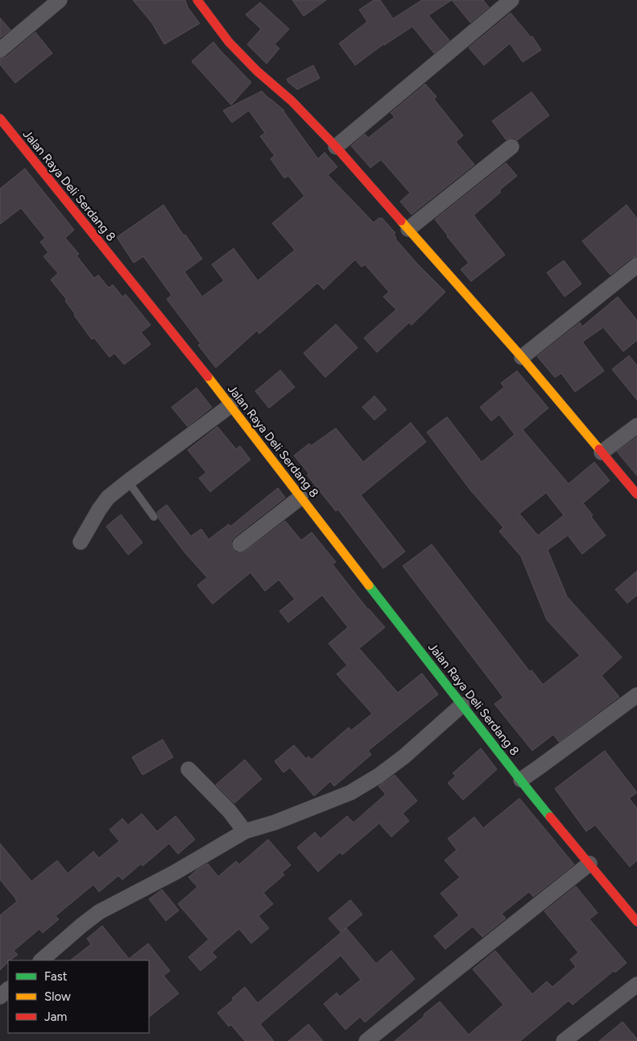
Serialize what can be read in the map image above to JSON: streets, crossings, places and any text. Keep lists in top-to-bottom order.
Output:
{
  "streets": {
    "street": ["Jalan Raya Deli Serdang 8"]
  },
  "legend": ["Fast", "Slow", "Jam"]
}
